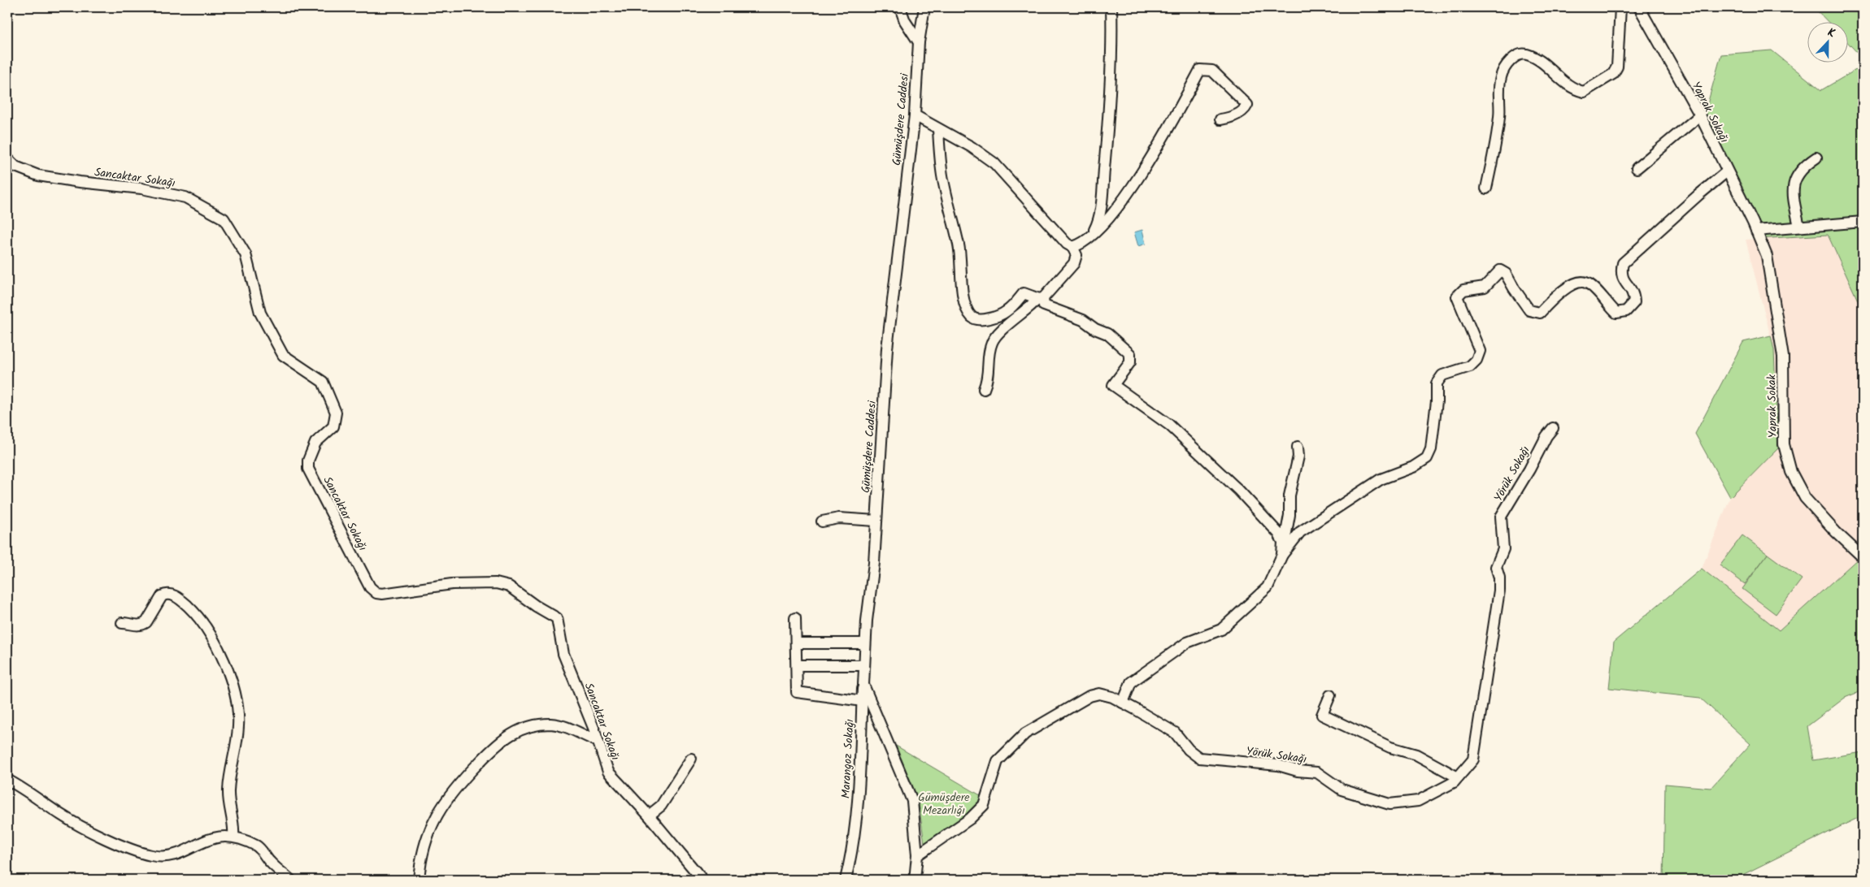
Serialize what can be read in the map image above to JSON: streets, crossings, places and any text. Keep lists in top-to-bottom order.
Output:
{
  "streets": {
    "street": [
      "Yaprak Sokağı",
      "Gümüşdere Caddesi",
      "Sancaktar Sokağı",
      "Yaprak Sokak",
      "Yörük Sokağı",
      "Marangoz Sokağı"
    ]
  },
  "crossings": [
    ["Yaprak Sokağı", "Yaprak Sokak"],
    ["Gümüşdere Caddesi", "Yörük Sokağı"],
    ["Gümüşdere Caddesi", "Marangoz Sokağı"]
  ],
  "parks": ["Gümüşdere Mezarlığı"],
  "north": "top"
}
